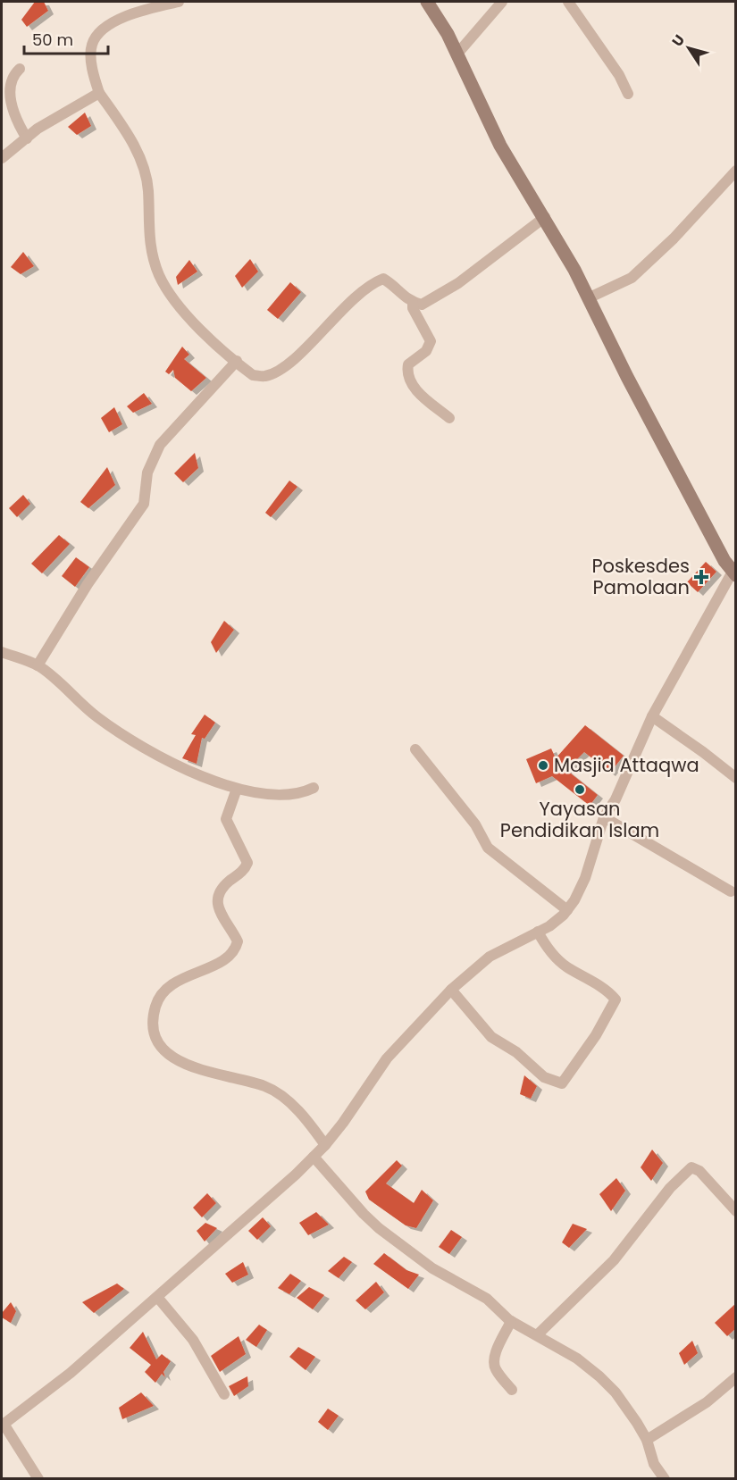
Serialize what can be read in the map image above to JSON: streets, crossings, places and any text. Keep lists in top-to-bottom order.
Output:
{
  "places": {
    "health": ["Poskesdes Pamolaan"],
    "other": ["Masjid Attaqwa", "Yayasan Pendidikan Islam"]
  },
  "scale_bar": "50 m",
  "north": "top left"
}
